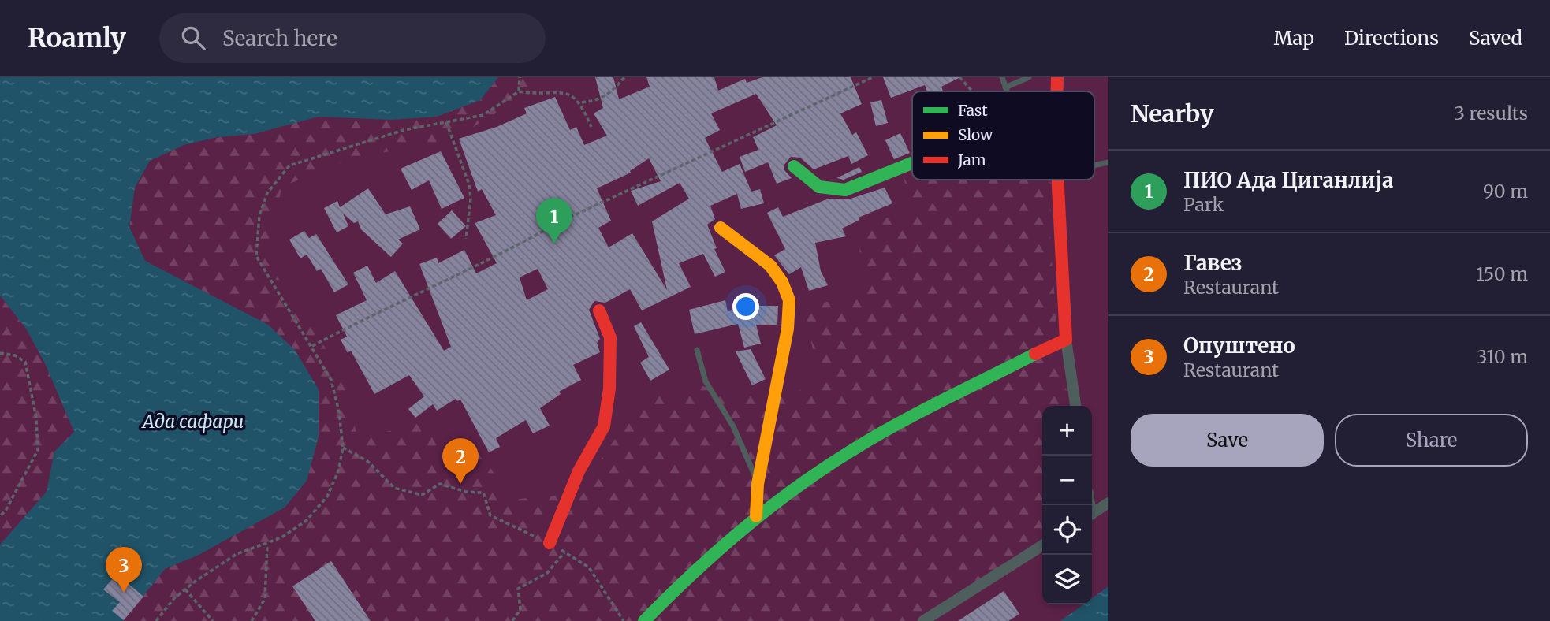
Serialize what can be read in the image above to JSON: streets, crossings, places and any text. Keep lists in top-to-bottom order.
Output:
{
  "water": ["Ада сафари"],
  "legend": ["Fast", "Slow", "Jam"],
  "page": {
    "header": "Roamly",
    "search": "Search here",
    "nav": ["Map", "Directions", "Saved"],
    "heading": ["Nearby", "3 results"],
    "list": [
      {
        "mark": "1",
        "name": "ПИО Ада Циганлија",
        "note": "Park",
        "value": "90 m"
      },
      {
        "mark": "2",
        "name": "Гавез",
        "note": "Restaurant",
        "value": "150 m"
      },
      {
        "mark": "3",
        "name": "Опуштено",
        "note": "Restaurant",
        "value": "310 m"
      }
    ],
    "pins": ["1", "2", "3"],
    "buttons": ["Save", "Share"],
    "map_buttons": ["+", "−"]
  }
}
